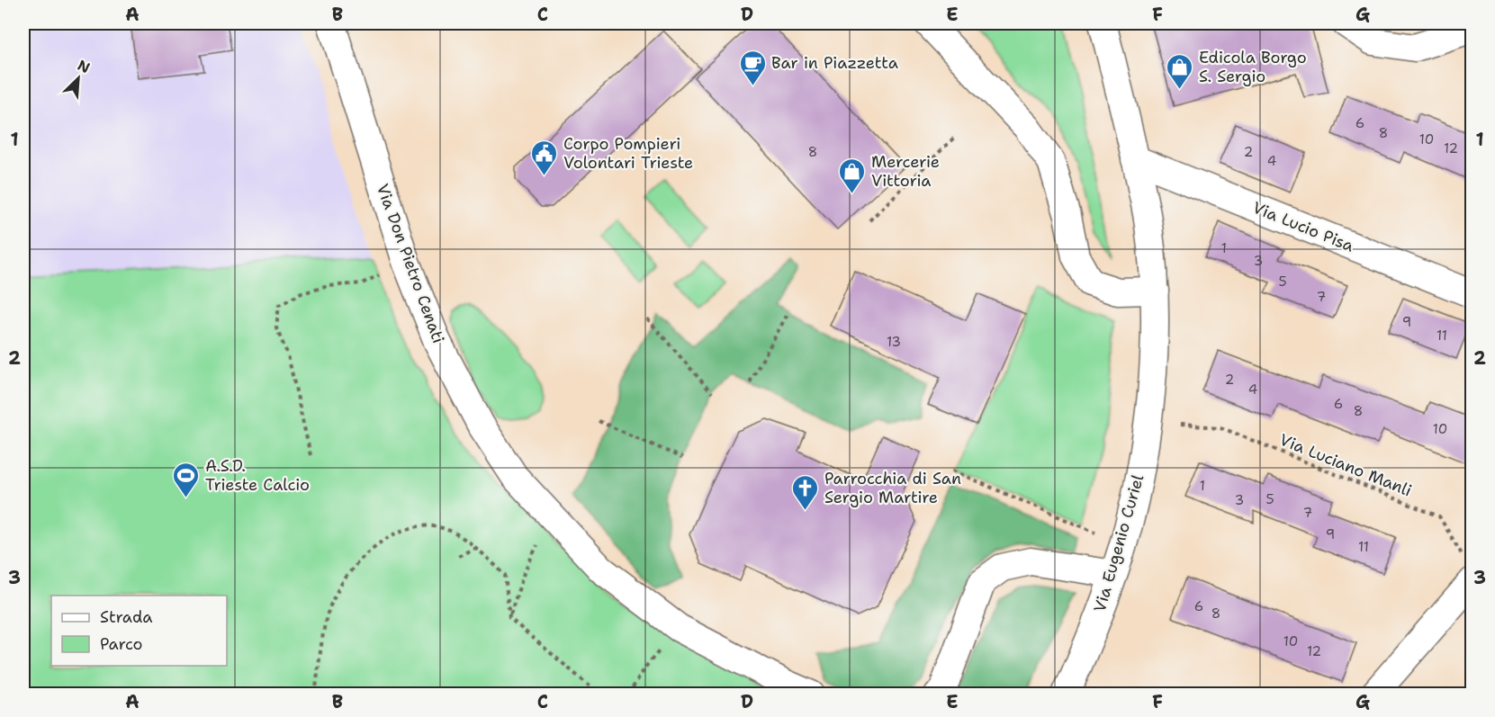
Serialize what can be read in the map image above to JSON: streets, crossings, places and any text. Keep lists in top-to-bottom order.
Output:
{
  "streets": {
    "street": ["Via Lucio Pisa", "Via Don Pietro Cenati", "Via Eugenio Curiel"],
    "path": ["Via Luciano Manli"]
  },
  "crossings": [
    ["Via Lucio Pisa", "Via Eugenio Curiel"]
  ],
  "places": {
    "cafe": ["Bar in Piazzetta"],
    "shop": ["Edicola Borgo S. Sergio", "Mercerie Vittoria"],
    "public building": ["Corpo Pompieri Volontari Trieste"],
    "sports": ["A.S.D. Trieste Calcio"],
    "church": ["Parrocchia di San Sergio Martire"]
  },
  "house_numbers": [
    "6",
    "8",
    "10",
    "12",
    "8",
    "2",
    "4",
    "1",
    "3",
    "5",
    "7",
    "9",
    "11",
    "13",
    "2",
    "4",
    "6",
    "8",
    "10",
    "1",
    "5",
    "3",
    "7",
    "9",
    "11",
    "6",
    "8",
    "10",
    "12"
  ],
  "legend": ["Strada", "Parco"],
  "north": "top right",
  "grid": {
    "columns": [
      "A",
      "B",
      "C",
      "D",
      "E",
      "F",
      "G"
    ],
    "rows": ["1", "2", "3"]
  }
}
